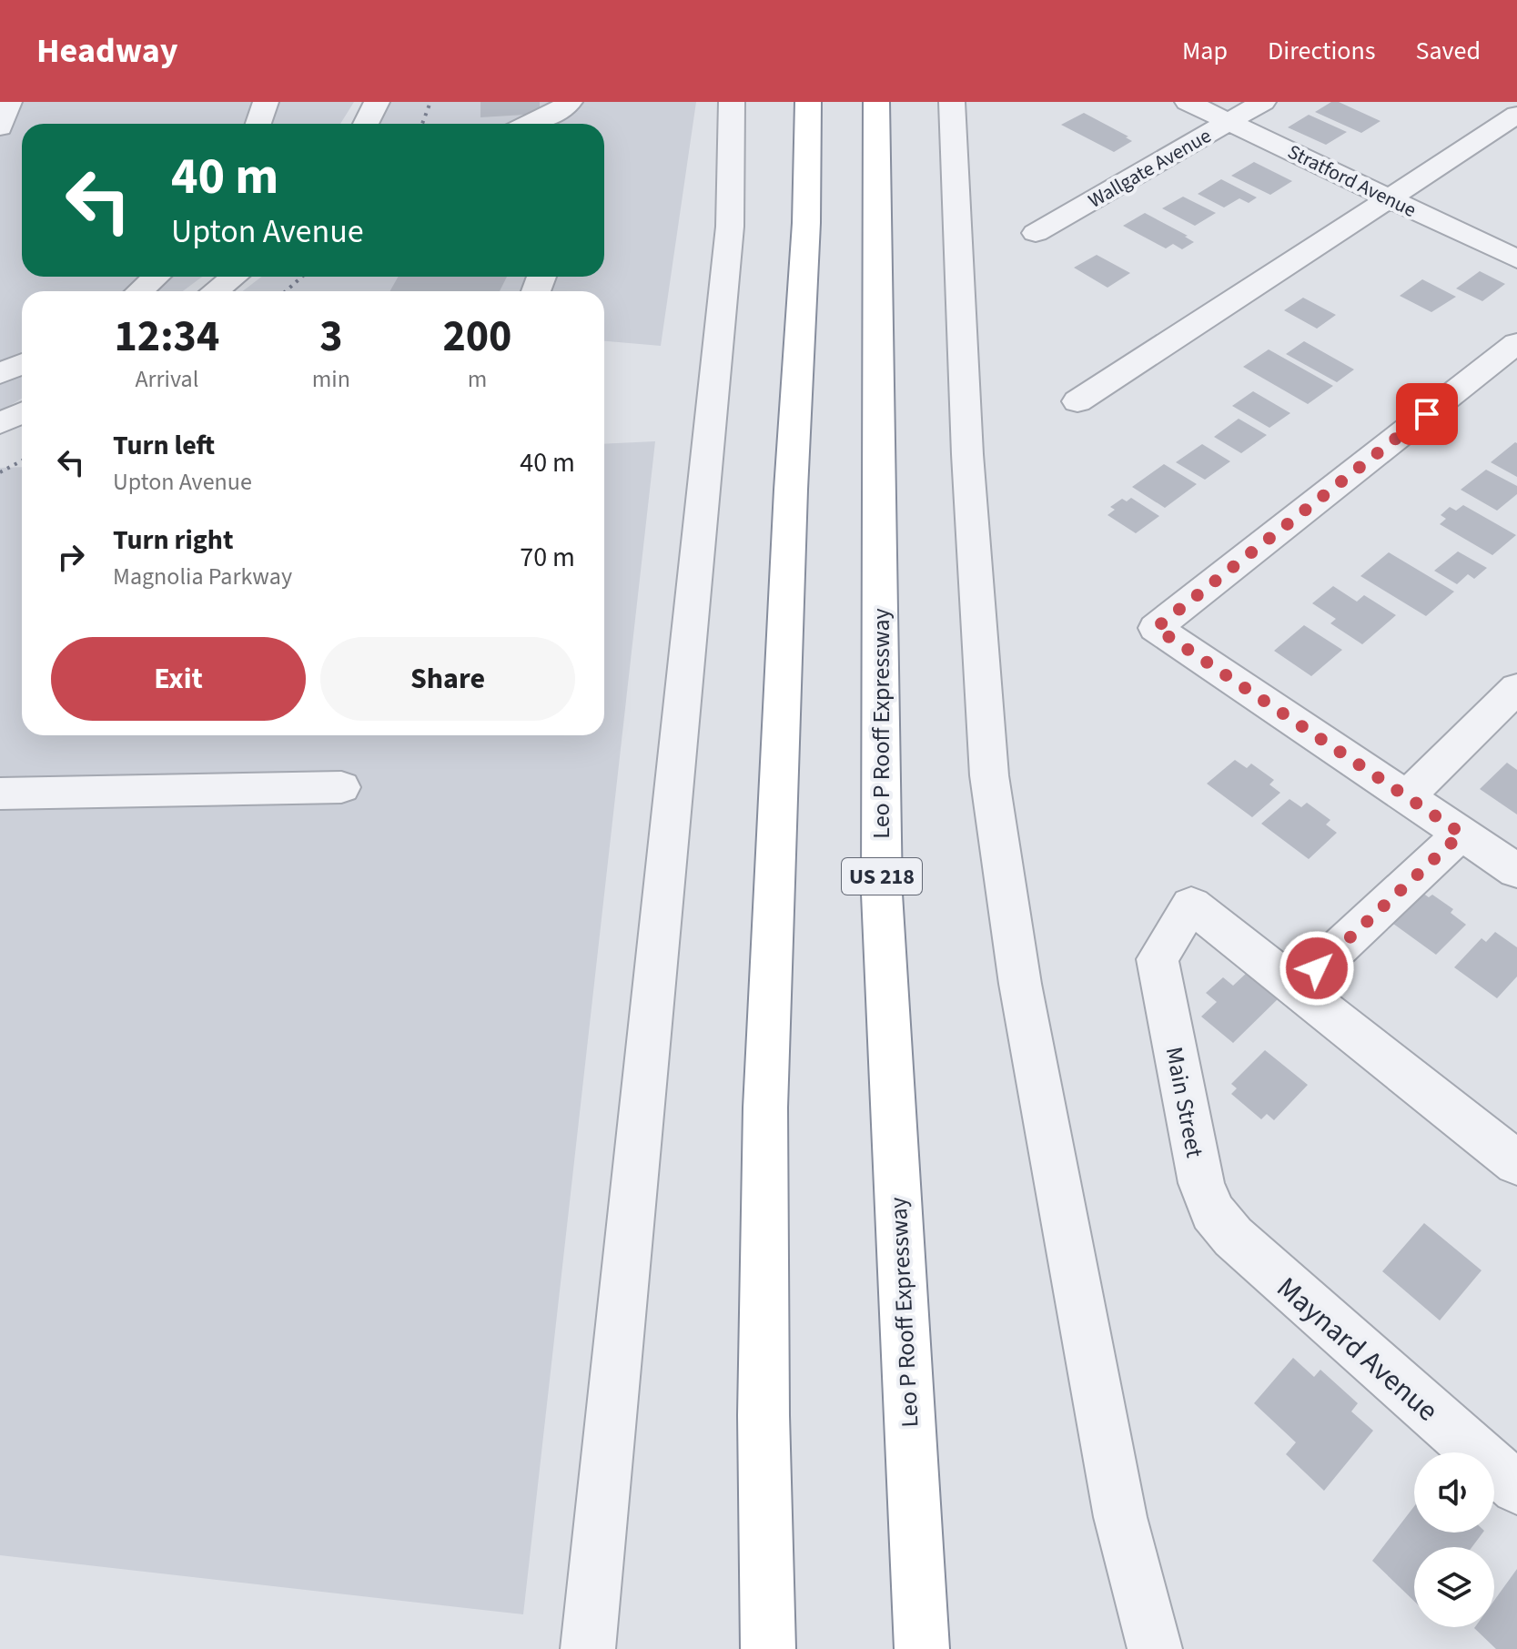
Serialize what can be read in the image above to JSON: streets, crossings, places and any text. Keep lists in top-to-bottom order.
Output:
{
  "streets": {
    "highway": ["Leo P Rooff Expressway", "US 218"],
    "street": [
      "Wallgate Avenue",
      "Stratford Avenue",
      "Main Street",
      "Maynard Avenue"
    ]
  },
  "crossings": [
    ["Wallgate Avenue", "Stratford Avenue"],
    ["Main Street", "Maynard Avenue"]
  ],
  "page": {
    "header": "Headway",
    "nav": ["Map", "Directions", "Saved"],
    "turn": ["40 m", "Upton Avenue"],
    "eta": [
      "12:34",
      "Arrival",
      "3",
      "min",
      "200",
      "m"
    ],
    "list": [
      {
        "name": "Turn left",
        "note": "Upton Avenue",
        "value": "40 m"
      },
      {
        "name": "Turn right",
        "note": "Magnolia Parkway",
        "value": "70 m"
      }
    ],
    "buttons": ["Exit", "Share"]
  }
}
